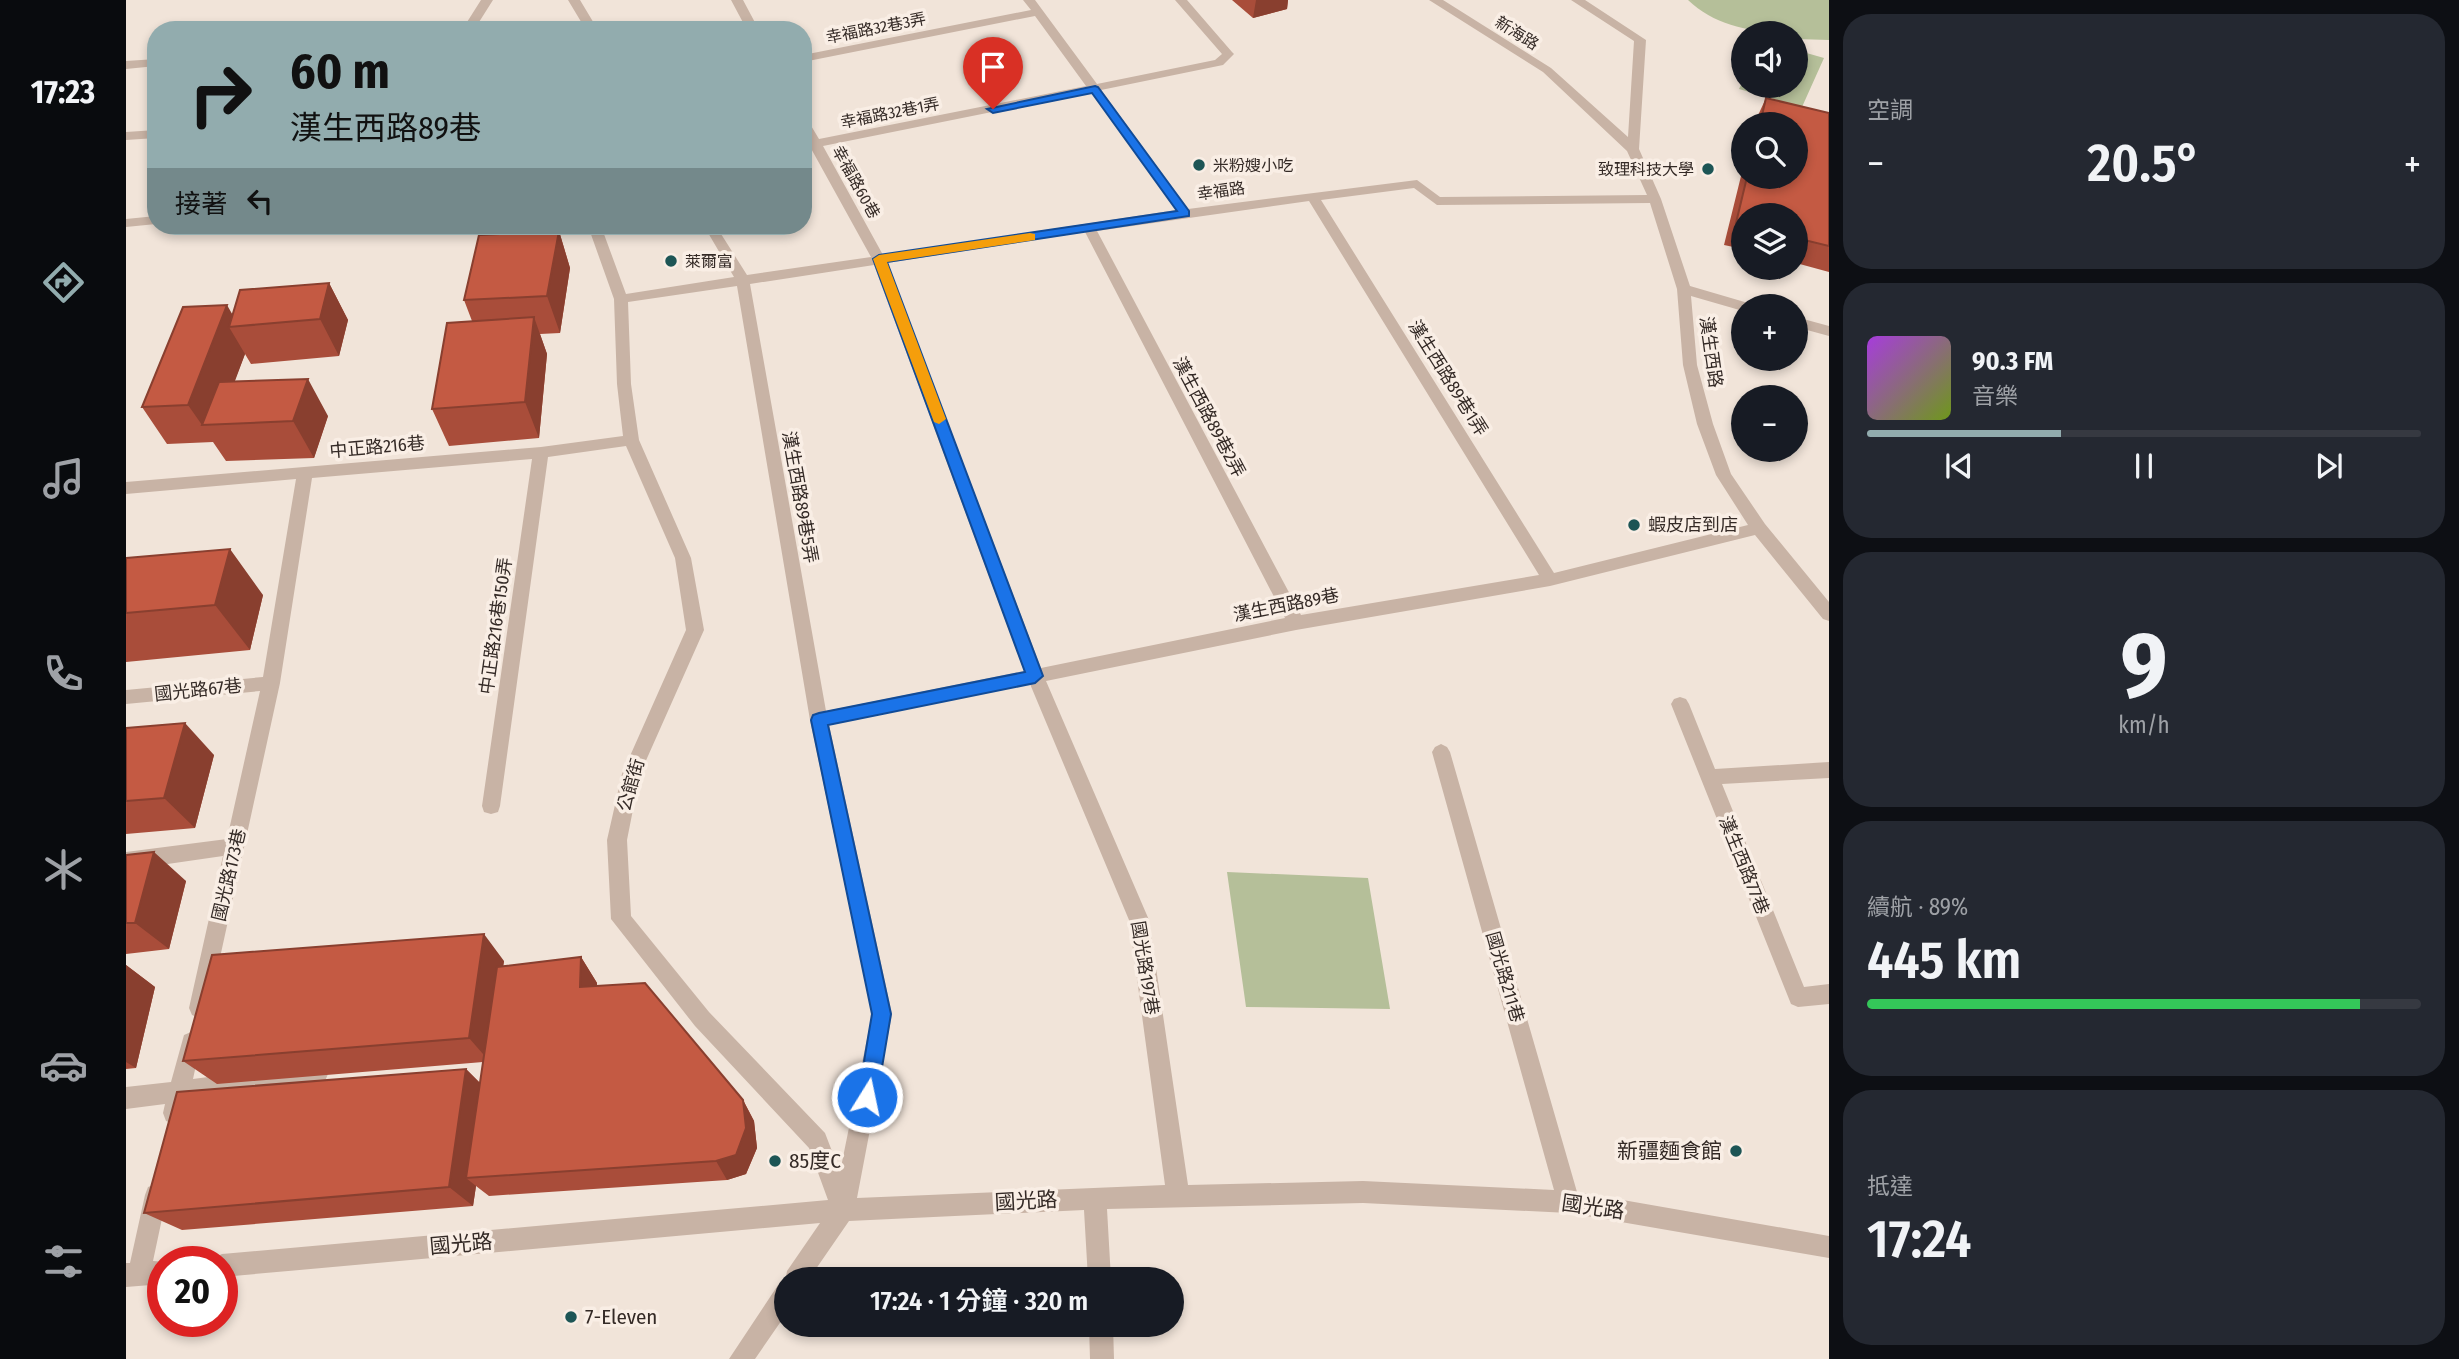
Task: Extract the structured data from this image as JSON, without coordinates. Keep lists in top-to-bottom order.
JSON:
{
  "streets": {
    "street": [
      "幸福路32巷3弄",
      "新海路",
      "幸福路32巷1弄",
      "幸福路60巷",
      "幸福路",
      "漢生西路",
      "漢生西路89巷1弄",
      "漢生西路89巷2弄",
      "中正路216巷",
      "漢生西路89巷5弄",
      "漢生西路89巷",
      "中正路216巷150弄",
      "國光路67巷",
      "公館街",
      "漢生西路77巷",
      "國光路173巷",
      "國光路197巷",
      "國光路211巷",
      "國光路"
    ]
  },
  "crossings": [
    ["新海路", "漢生西路"],
    ["幸福路32巷1弄", "幸福路60巷"],
    ["幸福路60巷", "幸福路"],
    ["幸福路60巷", "漢生西路89巷"],
    ["幸福路60巷", "國光路197巷"],
    ["幸福路", "漢生西路"],
    ["幸福路", "漢生西路89巷1弄"],
    ["幸福路", "漢生西路89巷2弄"],
    ["幸福路", "漢生西路89巷5弄"],
    ["幸福路", "公館街"],
    ["漢生西路", "漢生西路89巷"],
    ["漢生西路89巷1弄", "漢生西路89巷"],
    ["漢生西路89巷2弄", "漢生西路89巷"],
    ["中正路216巷", "中正路216巷150弄"],
    ["中正路216巷", "公館街"],
    ["中正路216巷", "國光路173巷"],
    ["漢生西路89巷5弄", "漢生西路89巷"],
    ["漢生西路89巷5弄", "公館街"],
    ["漢生西路89巷5弄", "國光路"],
    ["漢生西路89巷", "國光路197巷"],
    ["國光路67巷", "國光路173巷"],
    ["公館街", "國光路"],
    ["國光路197巷", "國光路"],
    ["國光路211巷", "國光路"]
  ],
  "places": [
    "米粉嫂小吃",
    "致理科技大學",
    "萊爾富",
    "蝦皮店到店",
    "新疆麵食館",
    "85度C",
    "7-Eleven"
  ],
  "page": {
    "tabs": "17:23",
    "tile": [
      "空調",
      ["9", "km/h"],
      ["續航 · 89%", "445 km"],
      ["抵達", "17:24"]
    ],
    "map_buttons": ["+", "−"],
    "turn": ["60 m", "漢生西路89巷"],
    "heat": ["−", "20.5°", "+"],
    "then": "接著",
    "song": ["90.3 FM", "音樂"],
    "limit": "20",
    "trip": "17:24 · 1 分鐘 · 320 m"
  }
}
